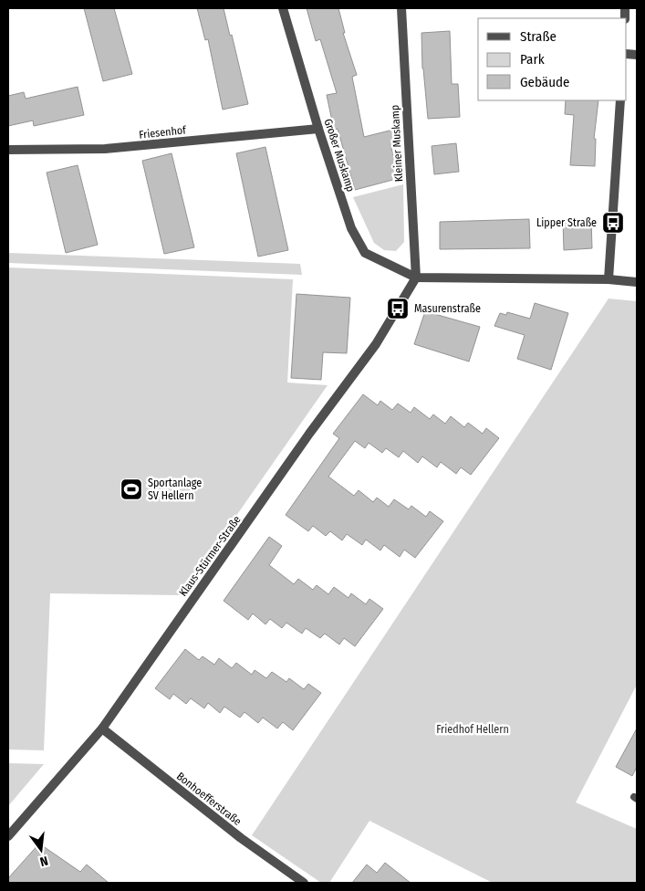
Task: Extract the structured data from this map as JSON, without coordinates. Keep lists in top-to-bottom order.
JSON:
{
  "streets": {
    "street": [
      "Friesenhof",
      "Kleiner Muskamp",
      "Großer Muskamp",
      "Klaus-Stürmer-Straße",
      "Bonhoefferstraße"
    ]
  },
  "crossings": [
    ["Friesenhof", "Großer Muskamp"],
    ["Kleiner Muskamp", "Großer Muskamp"],
    ["Kleiner Muskamp", "Klaus-Stürmer-Straße"],
    ["Großer Muskamp", "Klaus-Stürmer-Straße"],
    ["Klaus-Stürmer-Straße", "Bonhoefferstraße"]
  ],
  "parks": ["Friedhof Hellern"],
  "places": {
    "bus stop": ["Lipper Straße", "Masurenstraße"],
    "sports": ["Sportanlage SV Hellern"]
  },
  "legend": ["Straße", "Park", "Gebäude"],
  "north": "bottom"
}
